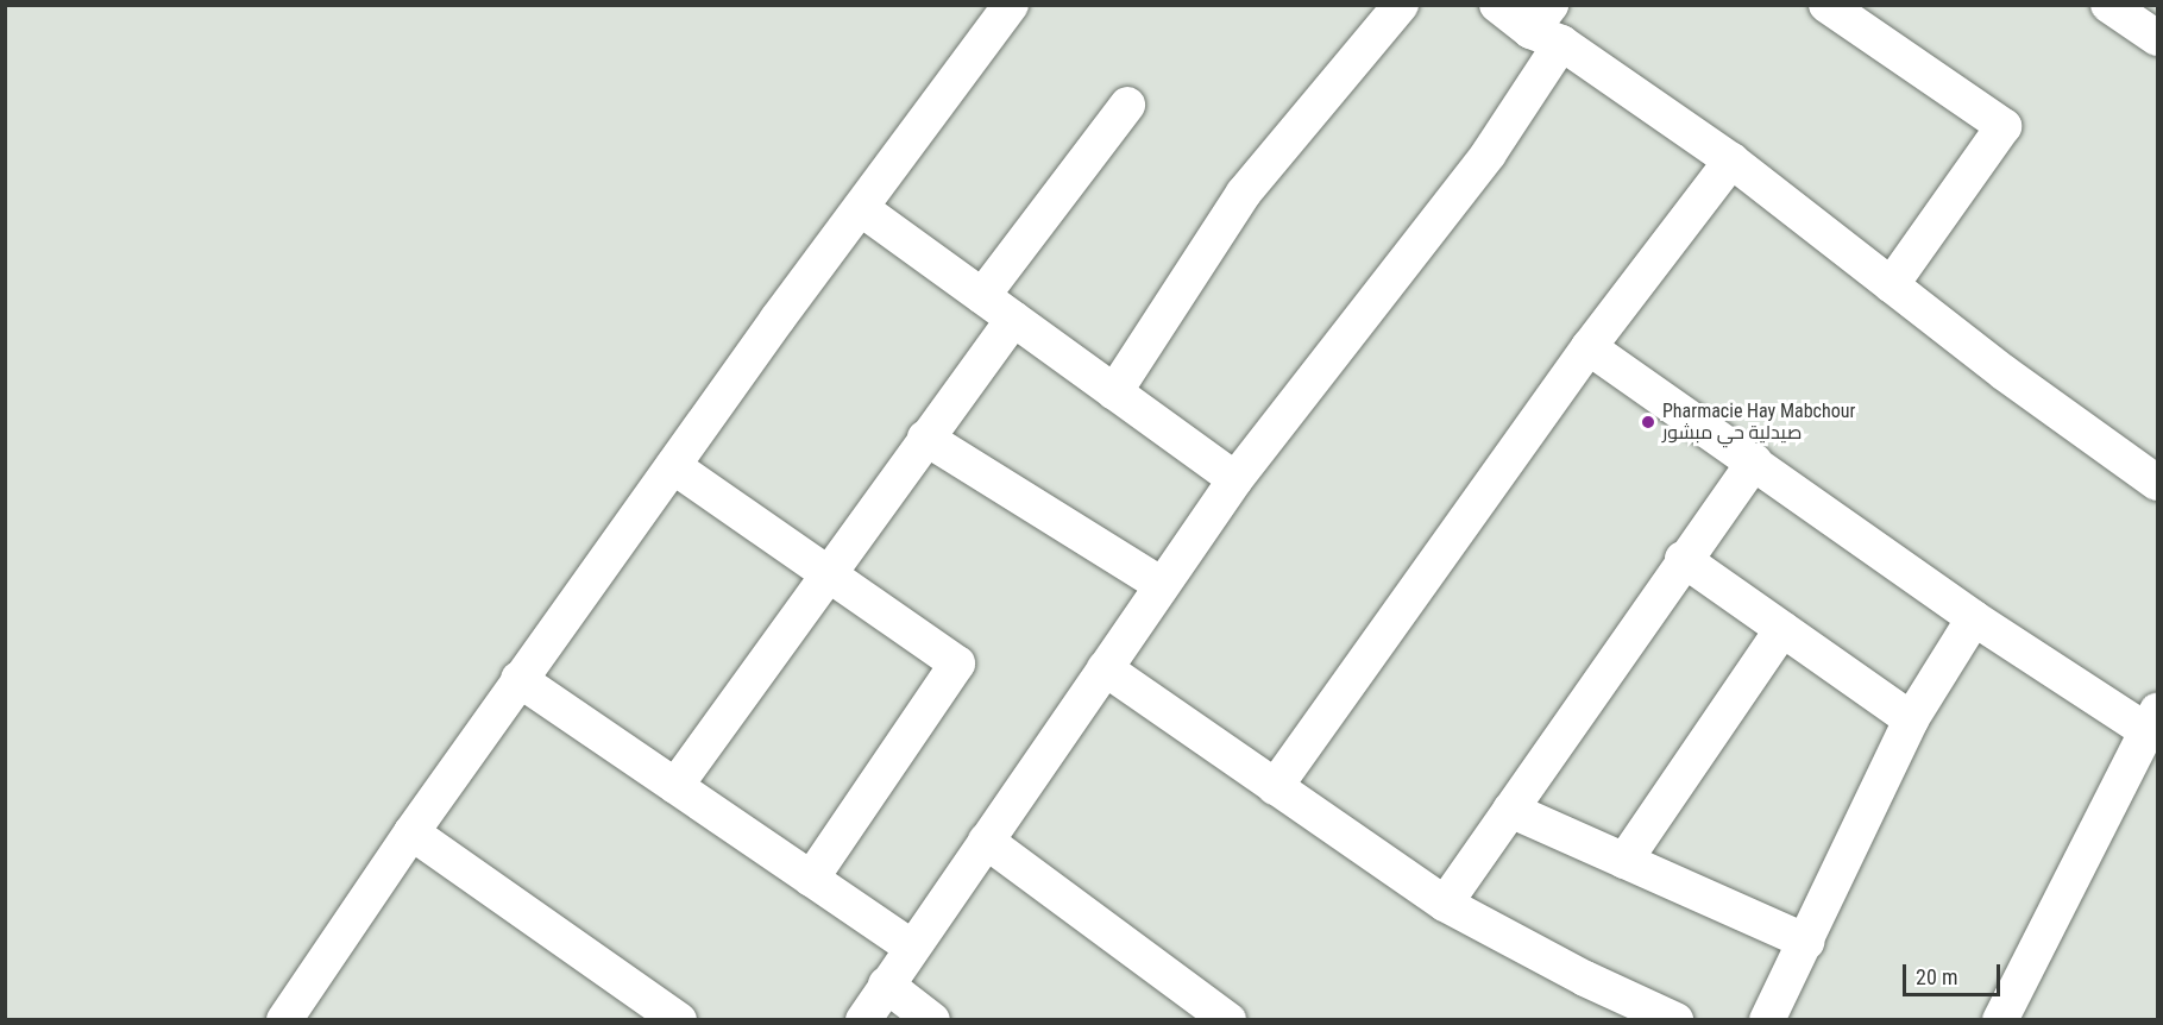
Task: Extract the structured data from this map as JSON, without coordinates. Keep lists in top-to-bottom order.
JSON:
{
  "places": ["Pharmacie Hay Mabchour صيدلية حي مبشور"],
  "scale_bar": "20 m"
}
